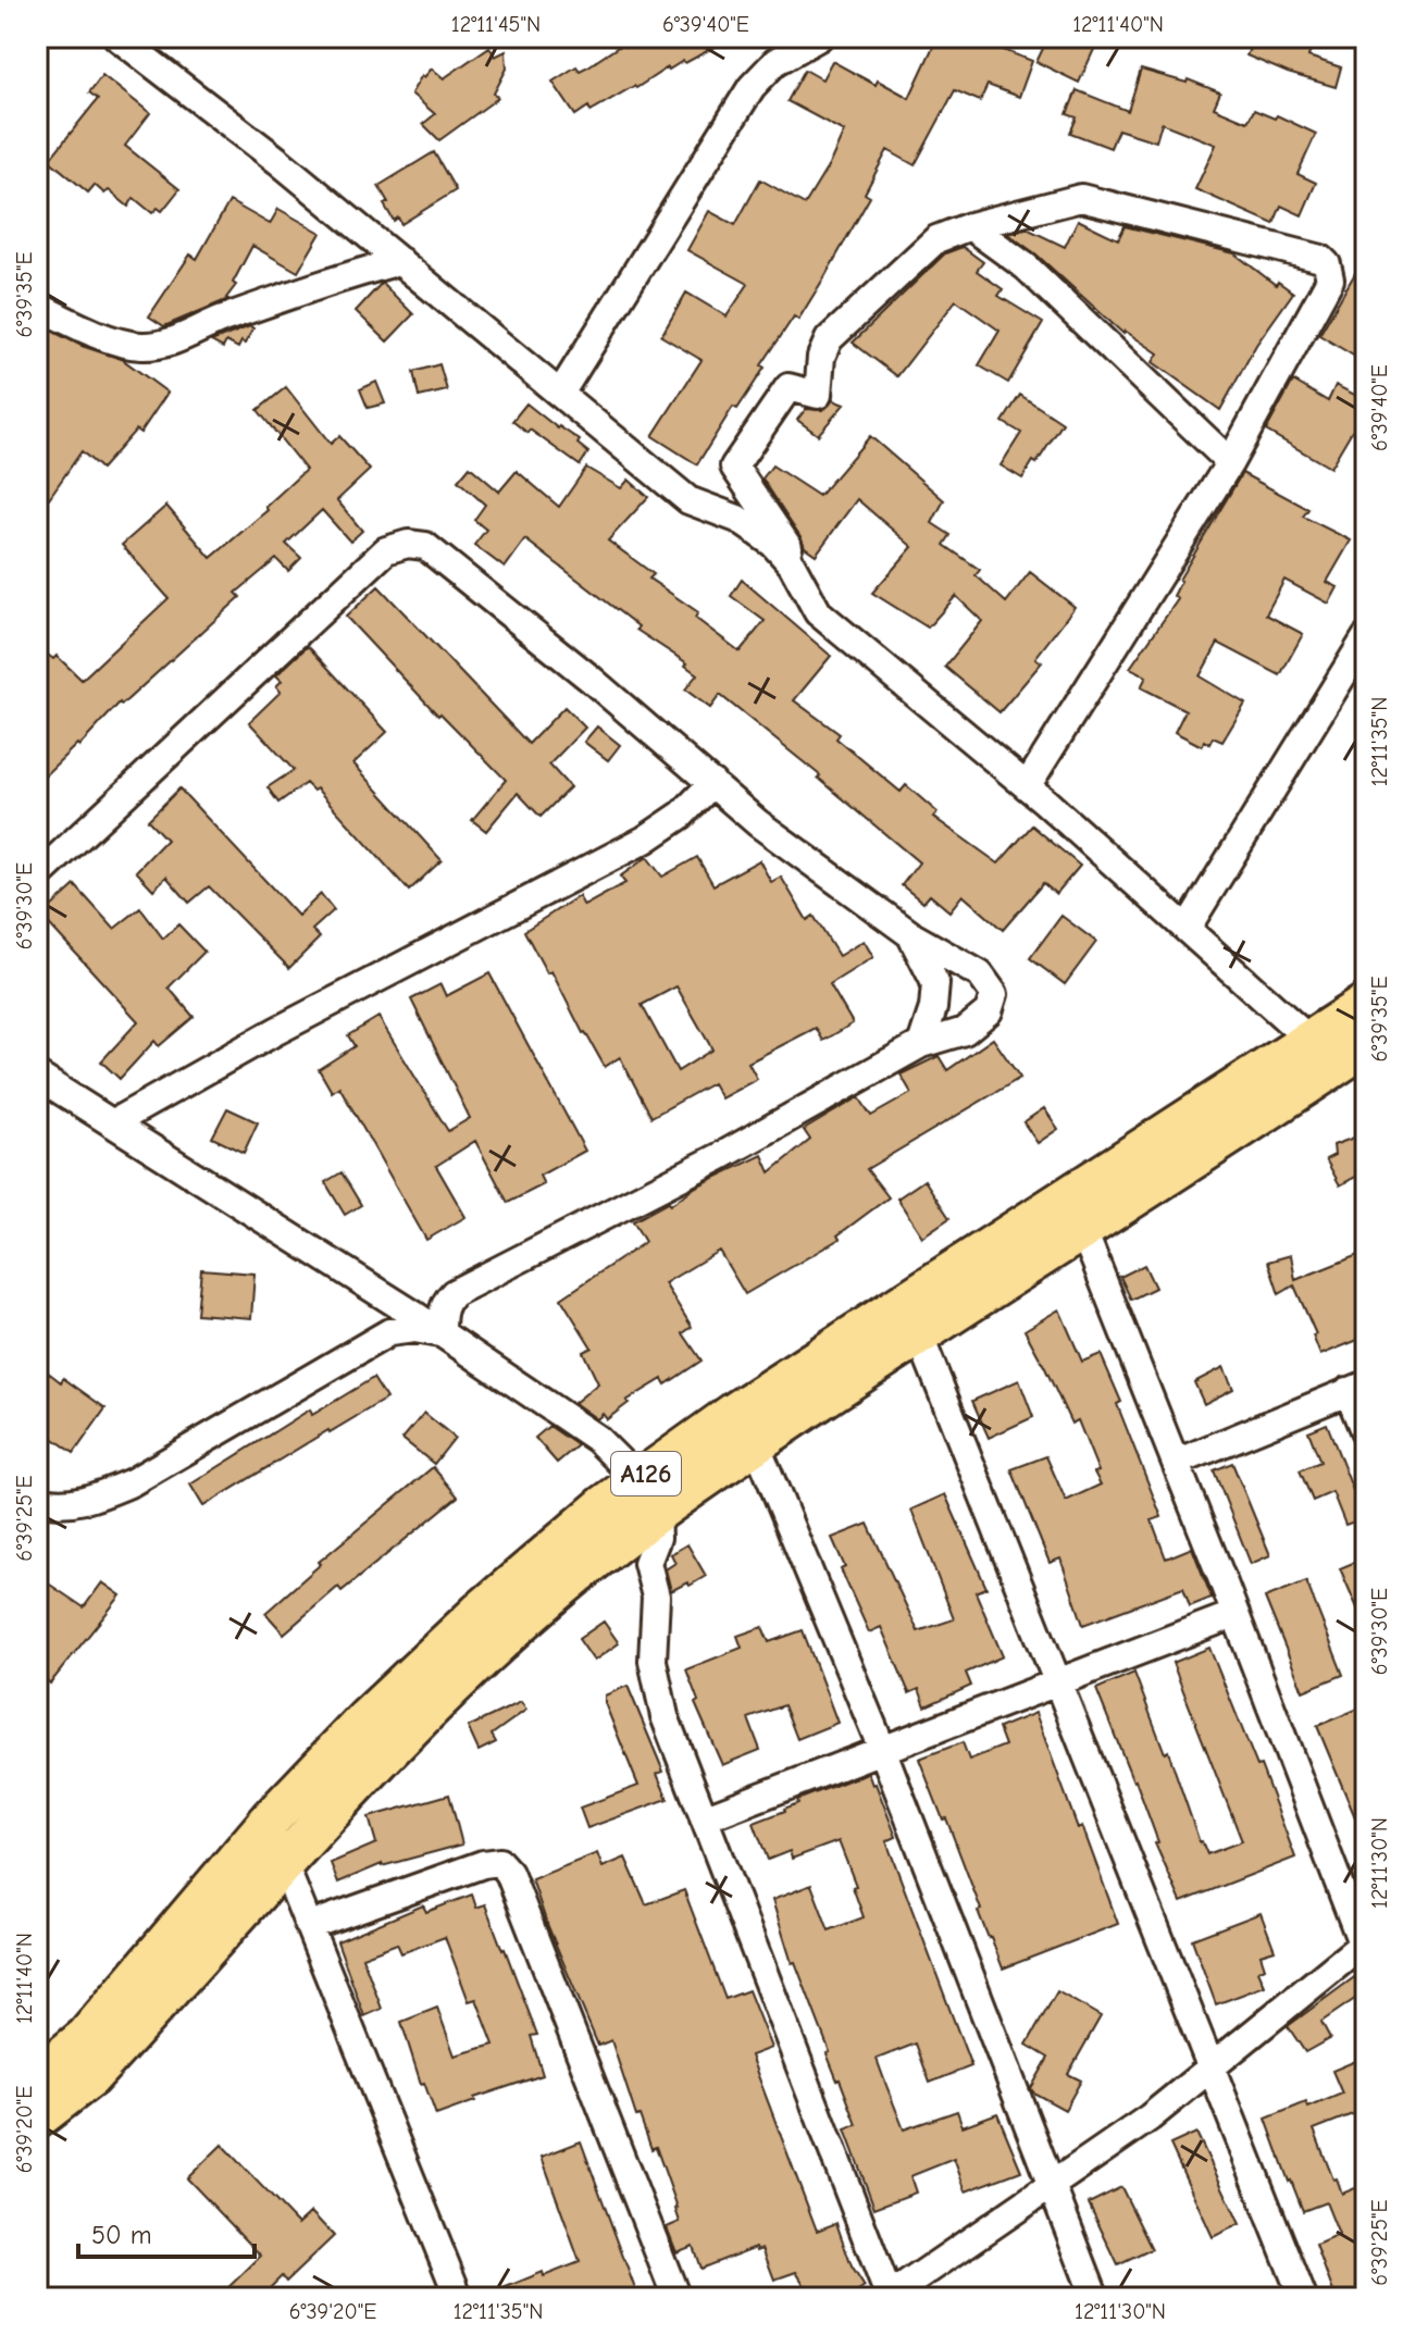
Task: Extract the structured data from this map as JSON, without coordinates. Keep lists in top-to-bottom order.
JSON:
{
  "streets": {
    "highway": ["A126"]
  },
  "scale_bar": "50 m",
  "coordinates": [
    "12°11'45\"N",
    "6°39'40\"E",
    "12°11'40\"N",
    "6°39'35\"E",
    "12°11'35\"N",
    "6°39'30\"E",
    "6°39'25\"E",
    "12°11'30\"N",
    "6°39'20\"E"
  ]
}
